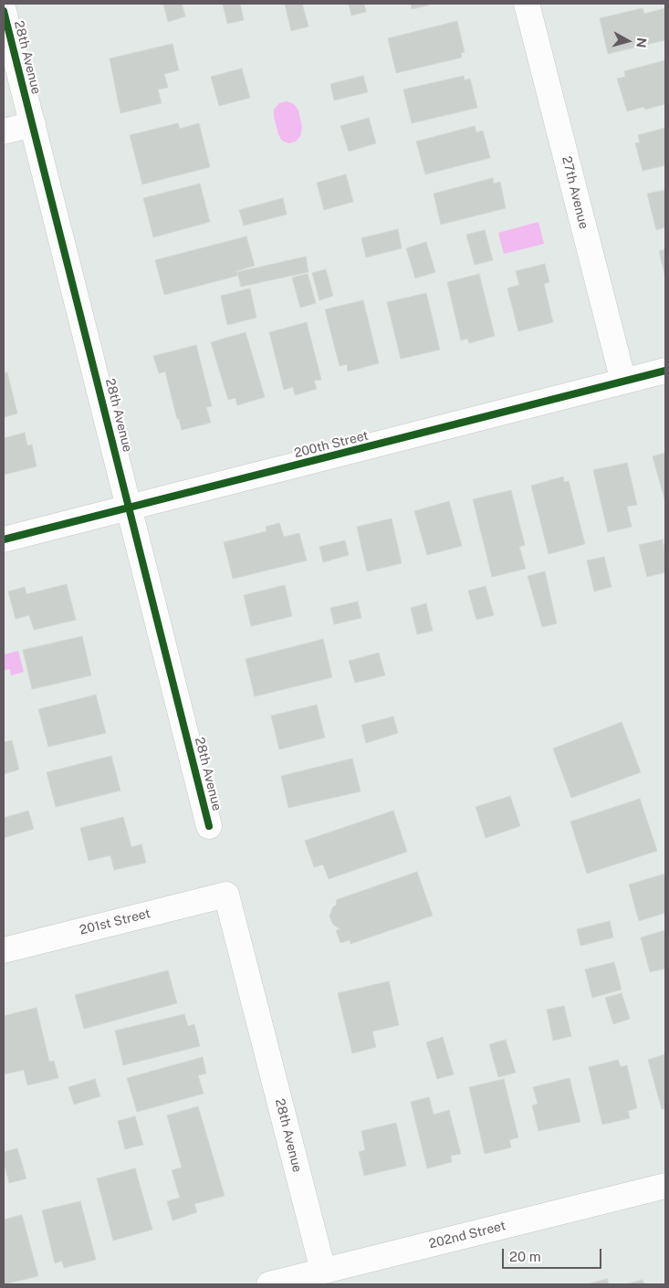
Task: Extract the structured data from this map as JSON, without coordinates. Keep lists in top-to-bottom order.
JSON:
{
  "streets": {
    "street": [
      "28th Avenue",
      "27th Avenue",
      "200th Street",
      "201st Street",
      "202nd Street"
    ]
  },
  "crossings": [
    ["28th Avenue", "200th Street"],
    ["28th Avenue", "201st Street"],
    ["28th Avenue", "202nd Street"],
    ["27th Avenue", "200th Street"]
  ],
  "scale_bar": "20 m",
  "north": "right"
}
